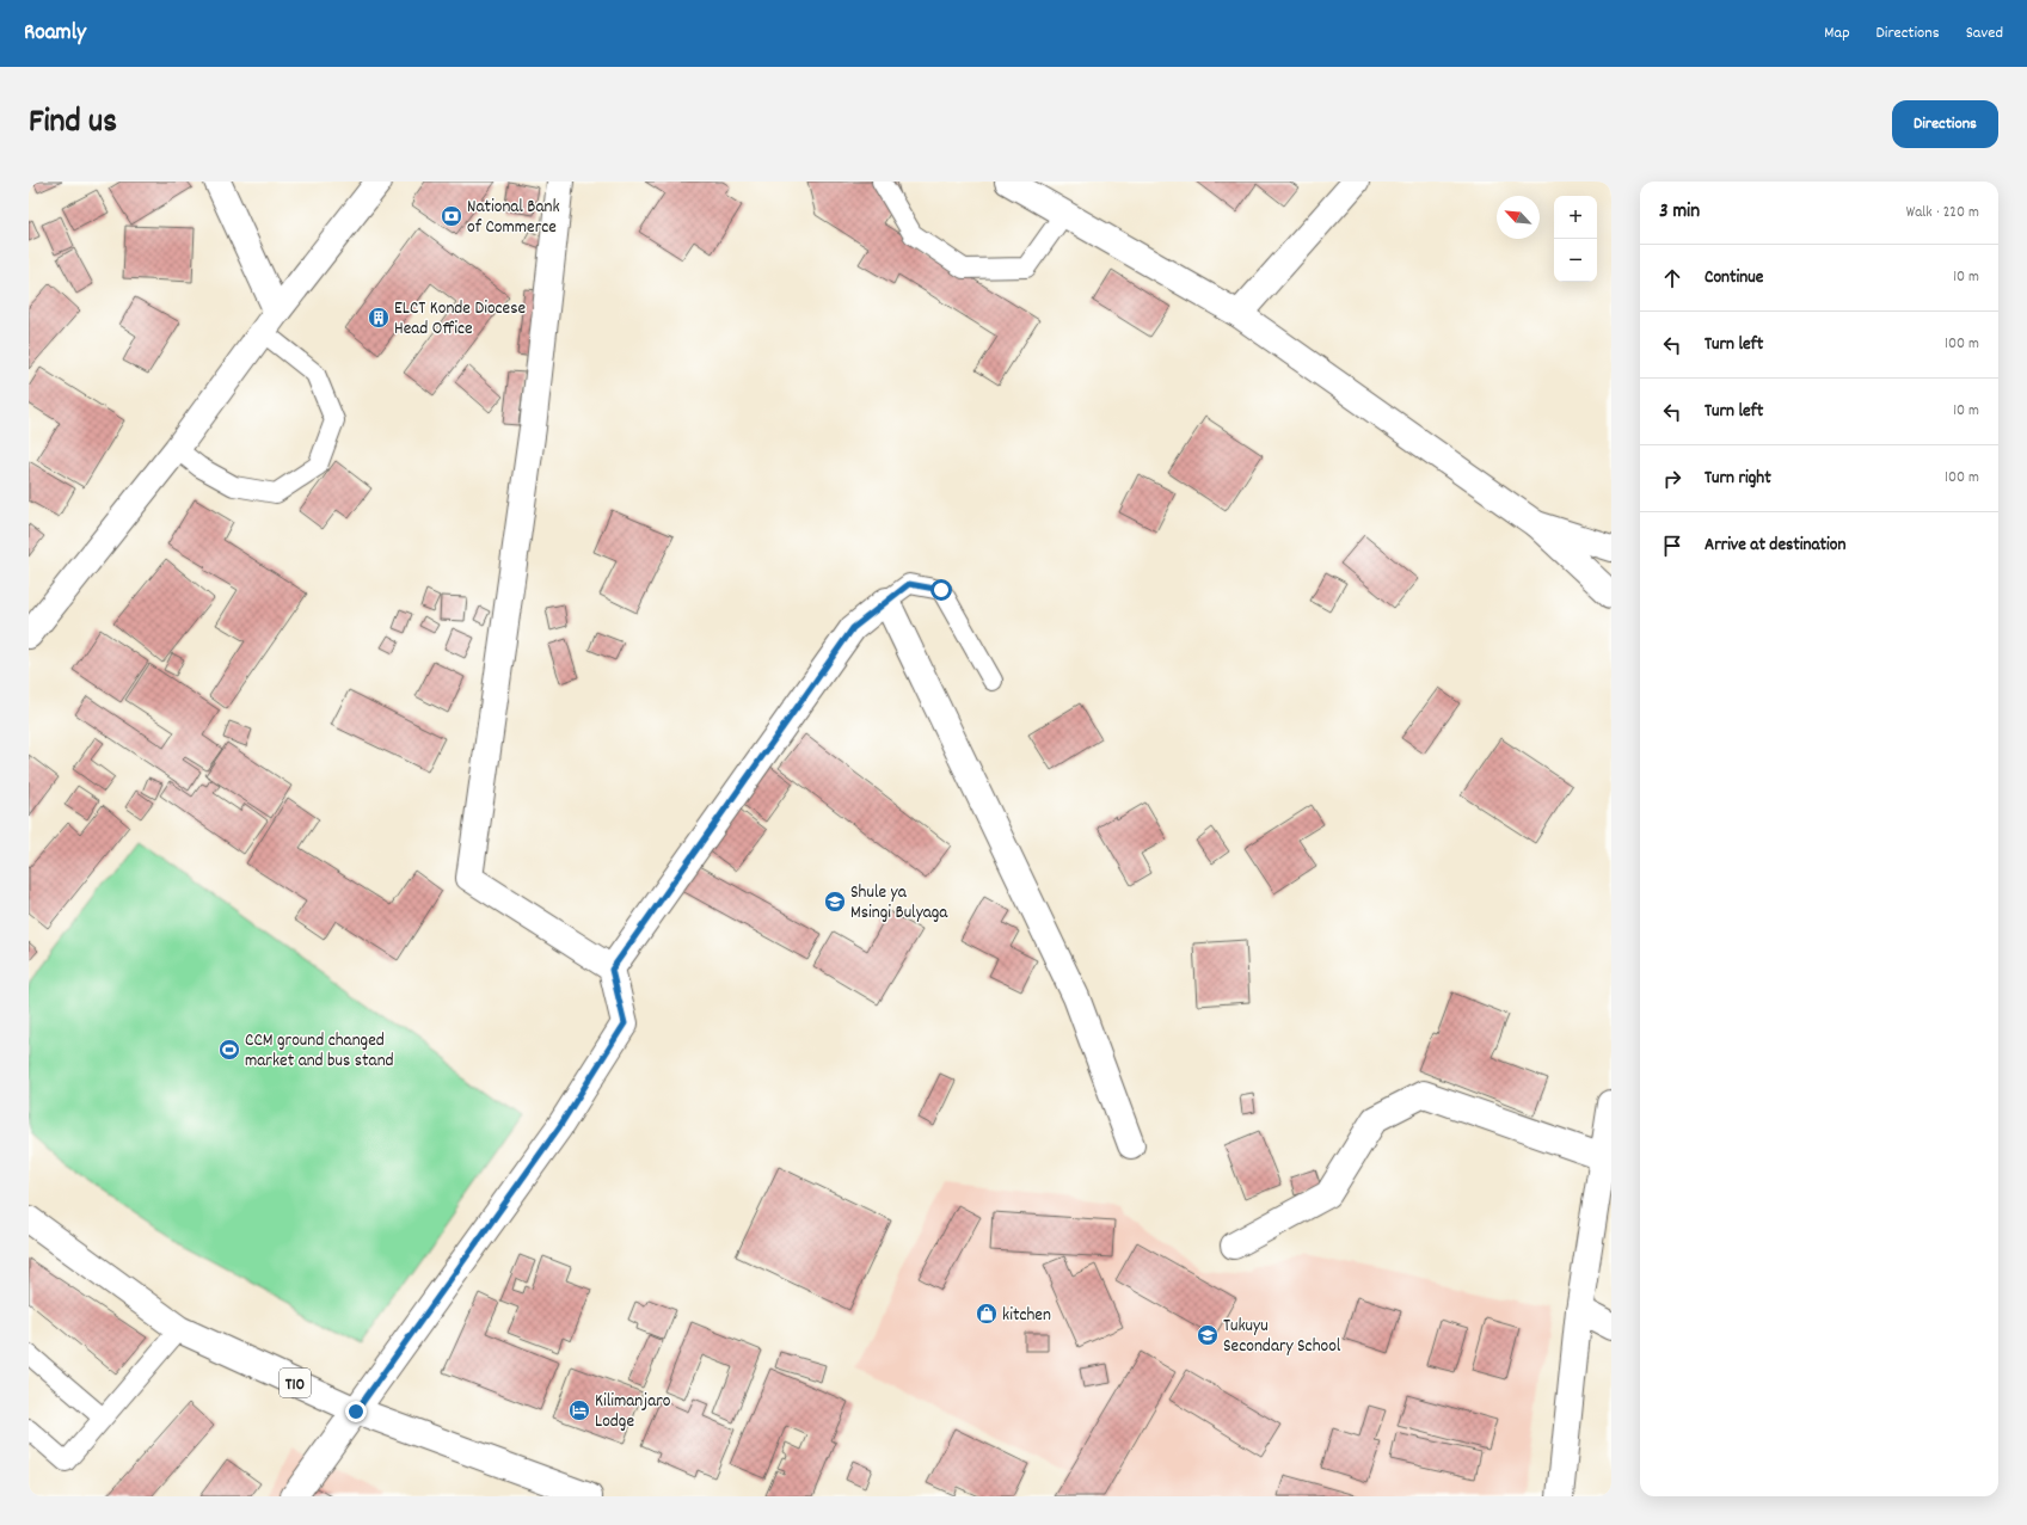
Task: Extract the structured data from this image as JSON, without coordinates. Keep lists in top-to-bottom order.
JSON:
{
  "streets": {
    "main road": ["T10"]
  },
  "places": {
    "bank": ["National Bank of Commerce"],
    "building": ["ELCT Konde Diocese Head Office"],
    "school or university": ["Shule ya Msingi Bulyaga", "Tukuyu Secondary School"],
    "sports": ["CCM ground changed market and bus stand"],
    "shop": ["kitchen"],
    "hotel": ["Kilimanjaro Lodge"]
  },
  "north": "top left",
  "page": {
    "header": "Roamly",
    "nav": ["Map", "Directions", "Saved"],
    "title": "Find us",
    "buttons": "Directions",
    "heading": ["3 min", "Walk · 220 m"],
    "map_buttons": ["+", "−"],
    "list": [
      ["Continue", "10 m"],
      ["Turn left", "100 m"],
      ["Turn left", "10 m"],
      ["Turn right", "100 m"],
      "Arrive at destination"
    ]
  }
}
